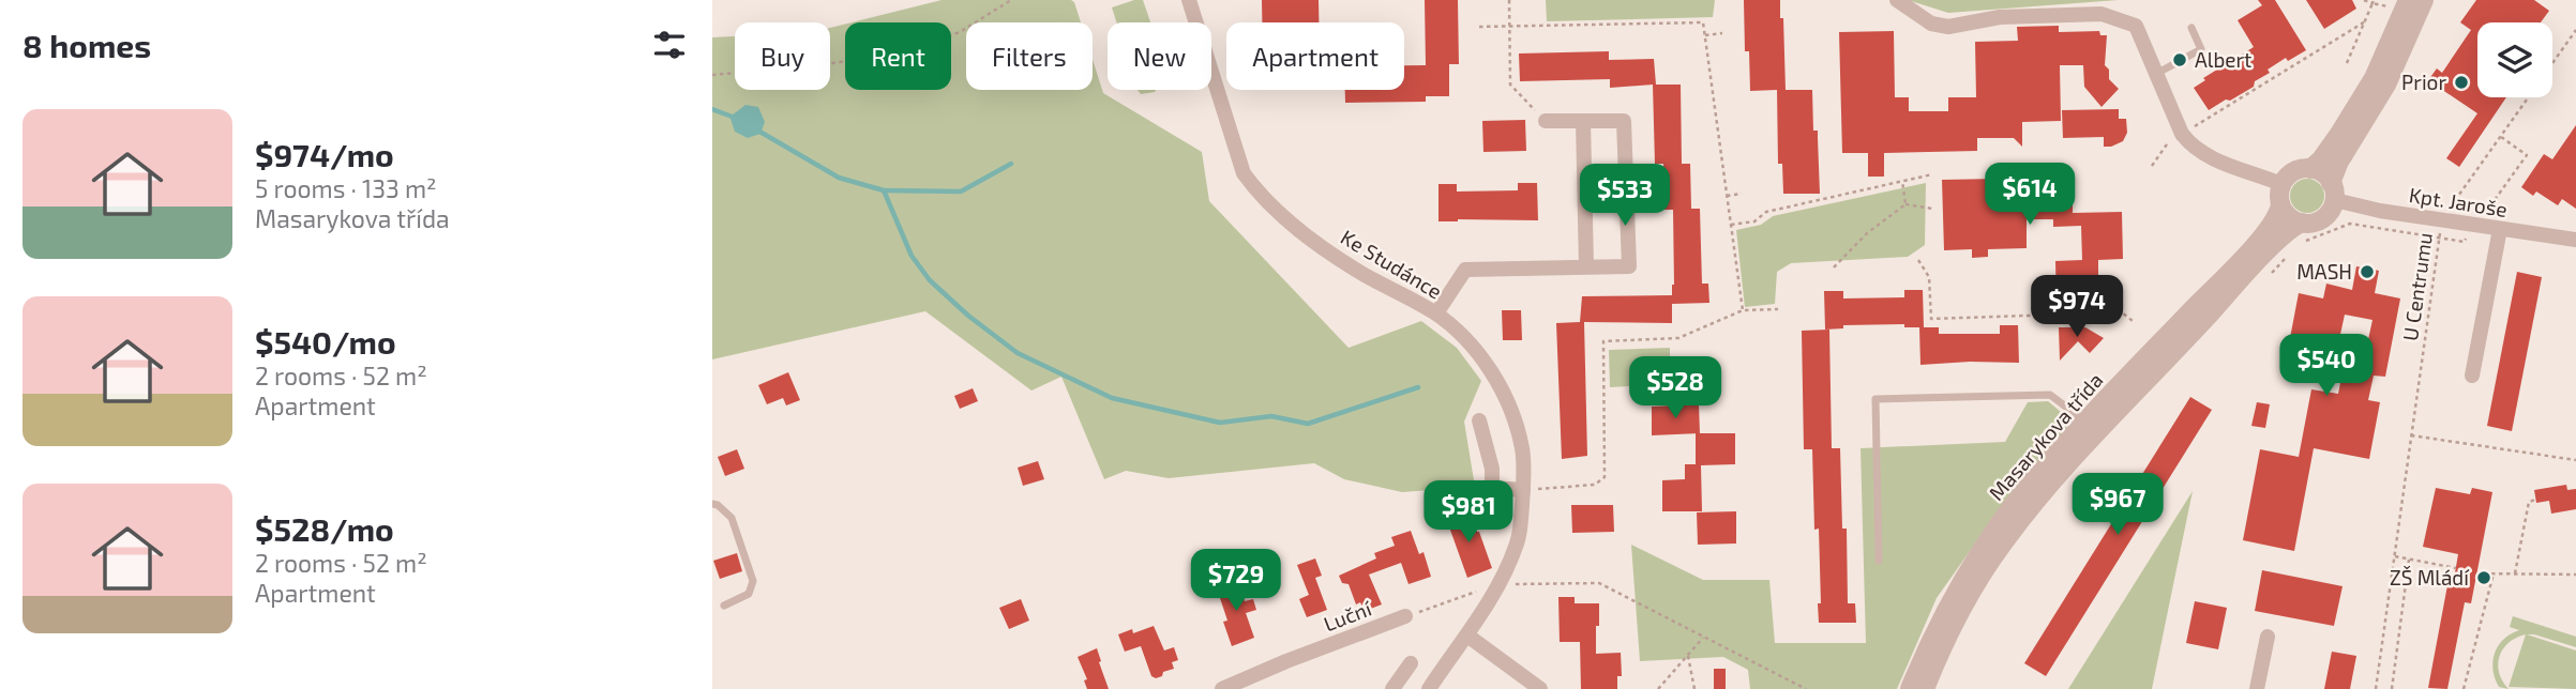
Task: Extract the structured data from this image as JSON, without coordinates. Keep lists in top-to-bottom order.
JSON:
{
  "streets": {
    "street": [
      "Kpt. Jaroše",
      "Ke Studánce",
      "Masarykova třída",
      "Luční"
    ],
    "path": ["U Centrumu"]
  },
  "crossings": [
    ["Kpt. Jaroše", "U Centrumu"],
    ["Kpt. Jaroše", "Masarykova třída"]
  ],
  "places": [
    "Albert",
    "Prior",
    "MASH",
    "ZŠ Mládí"
  ],
  "page": {
    "heading": "8 homes",
    "chip": [
      "Buy",
      "Rent",
      "Filters",
      "New",
      "Apartment"
    ],
    "list": [
      {
        "name": "$974/mo",
        "note": "5 rooms · 133 m² · Masarykova třída"
      },
      {
        "name": "$540/mo",
        "note": "2 rooms · 52 m² · Apartment"
      },
      {
        "name": "$528/mo",
        "note": "2 rooms · 52 m² · Apartment"
      }
    ],
    "price": [
      "$614",
      "$533",
      "$974",
      "$540",
      "$528",
      "$967",
      "$981",
      "$729"
    ]
  }
}
